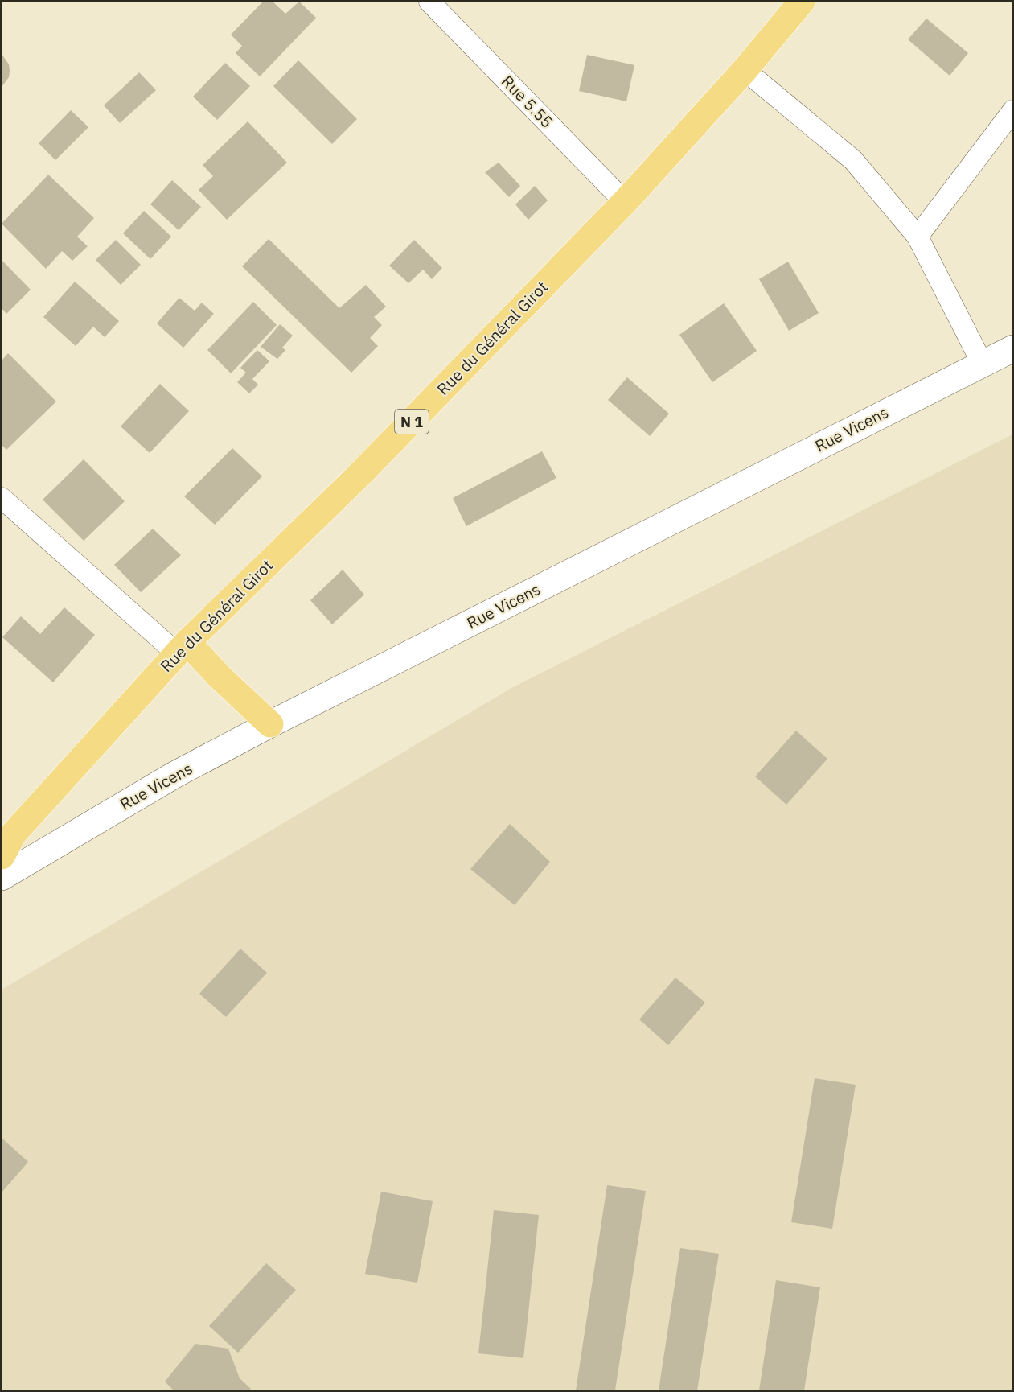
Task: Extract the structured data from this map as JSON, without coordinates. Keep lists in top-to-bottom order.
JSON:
{
  "streets": {
    "highway": ["Rue du Général Girot", "N 1"],
    "street": ["Rue 5.55", "Rue Vicens"]
  },
  "crossings": [
    ["Rue 5.55", "Rue du Général Girot"]
  ]
}
